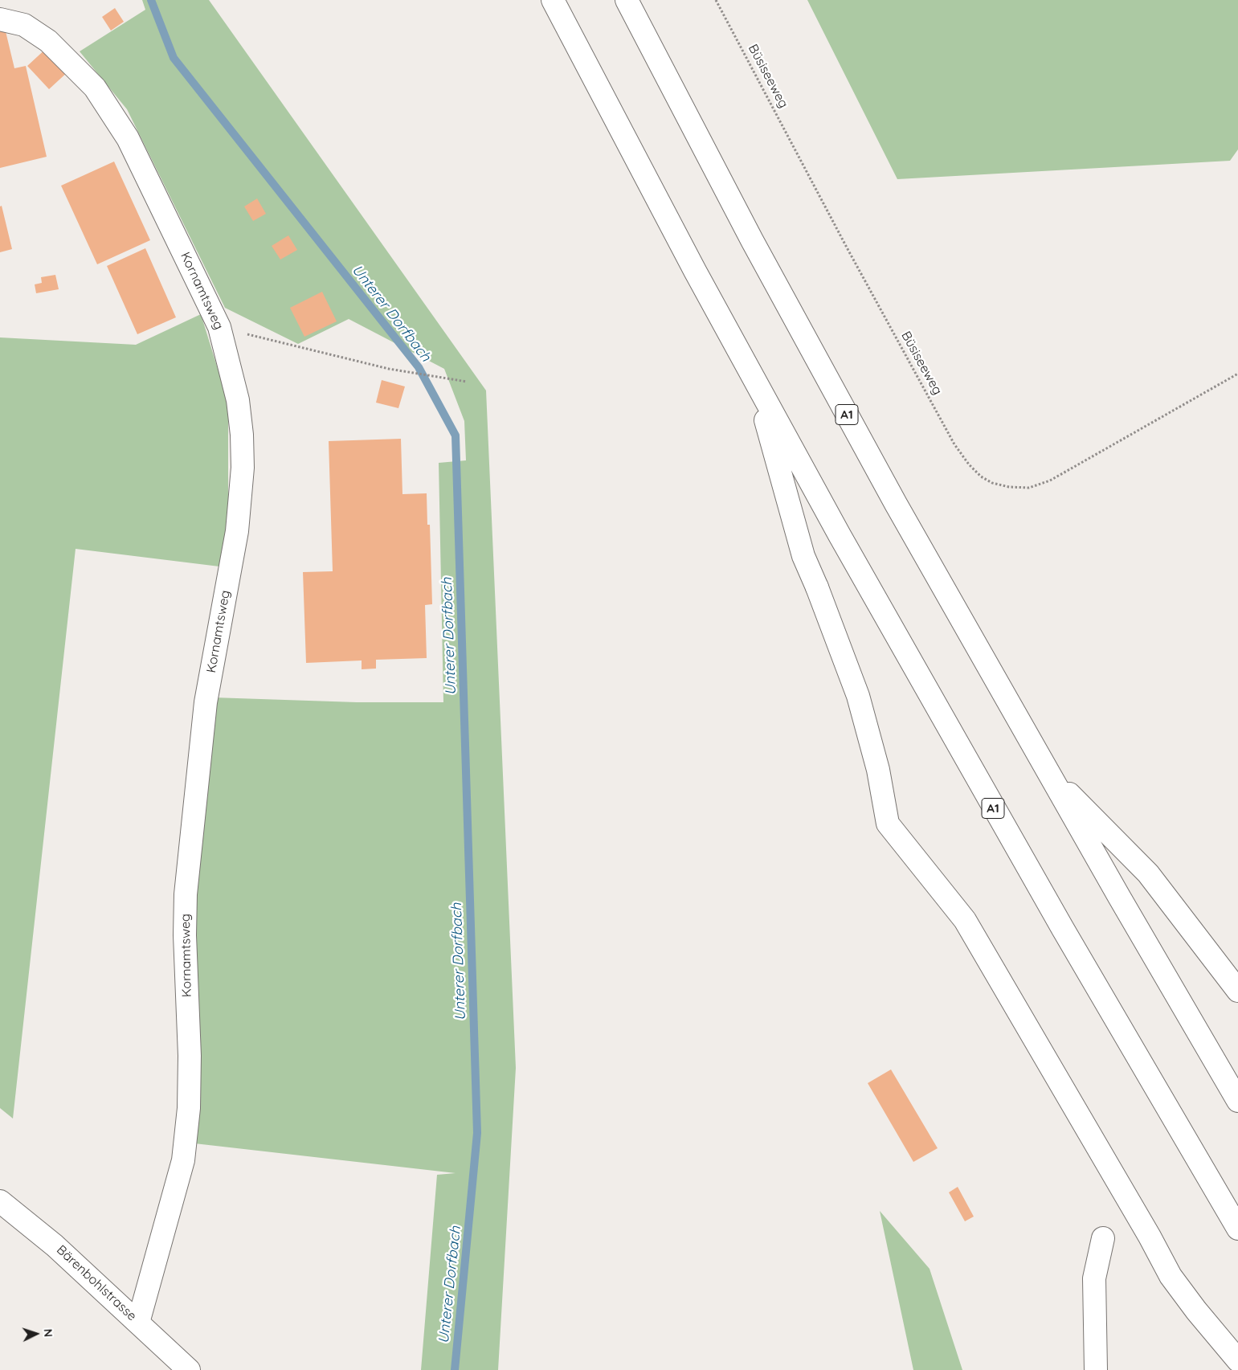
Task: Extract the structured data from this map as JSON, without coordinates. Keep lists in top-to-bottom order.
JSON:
{
  "streets": {
    "main road": ["Kornamtsweg", "A1", "Bärenbohlstrasse"],
    "path": ["Büsiseeweg"]
  },
  "crossings": [
    ["Kornamtsweg", "Bärenbohlstrasse"]
  ],
  "water": ["Unterer Dorfbach"],
  "north": "right"
}
